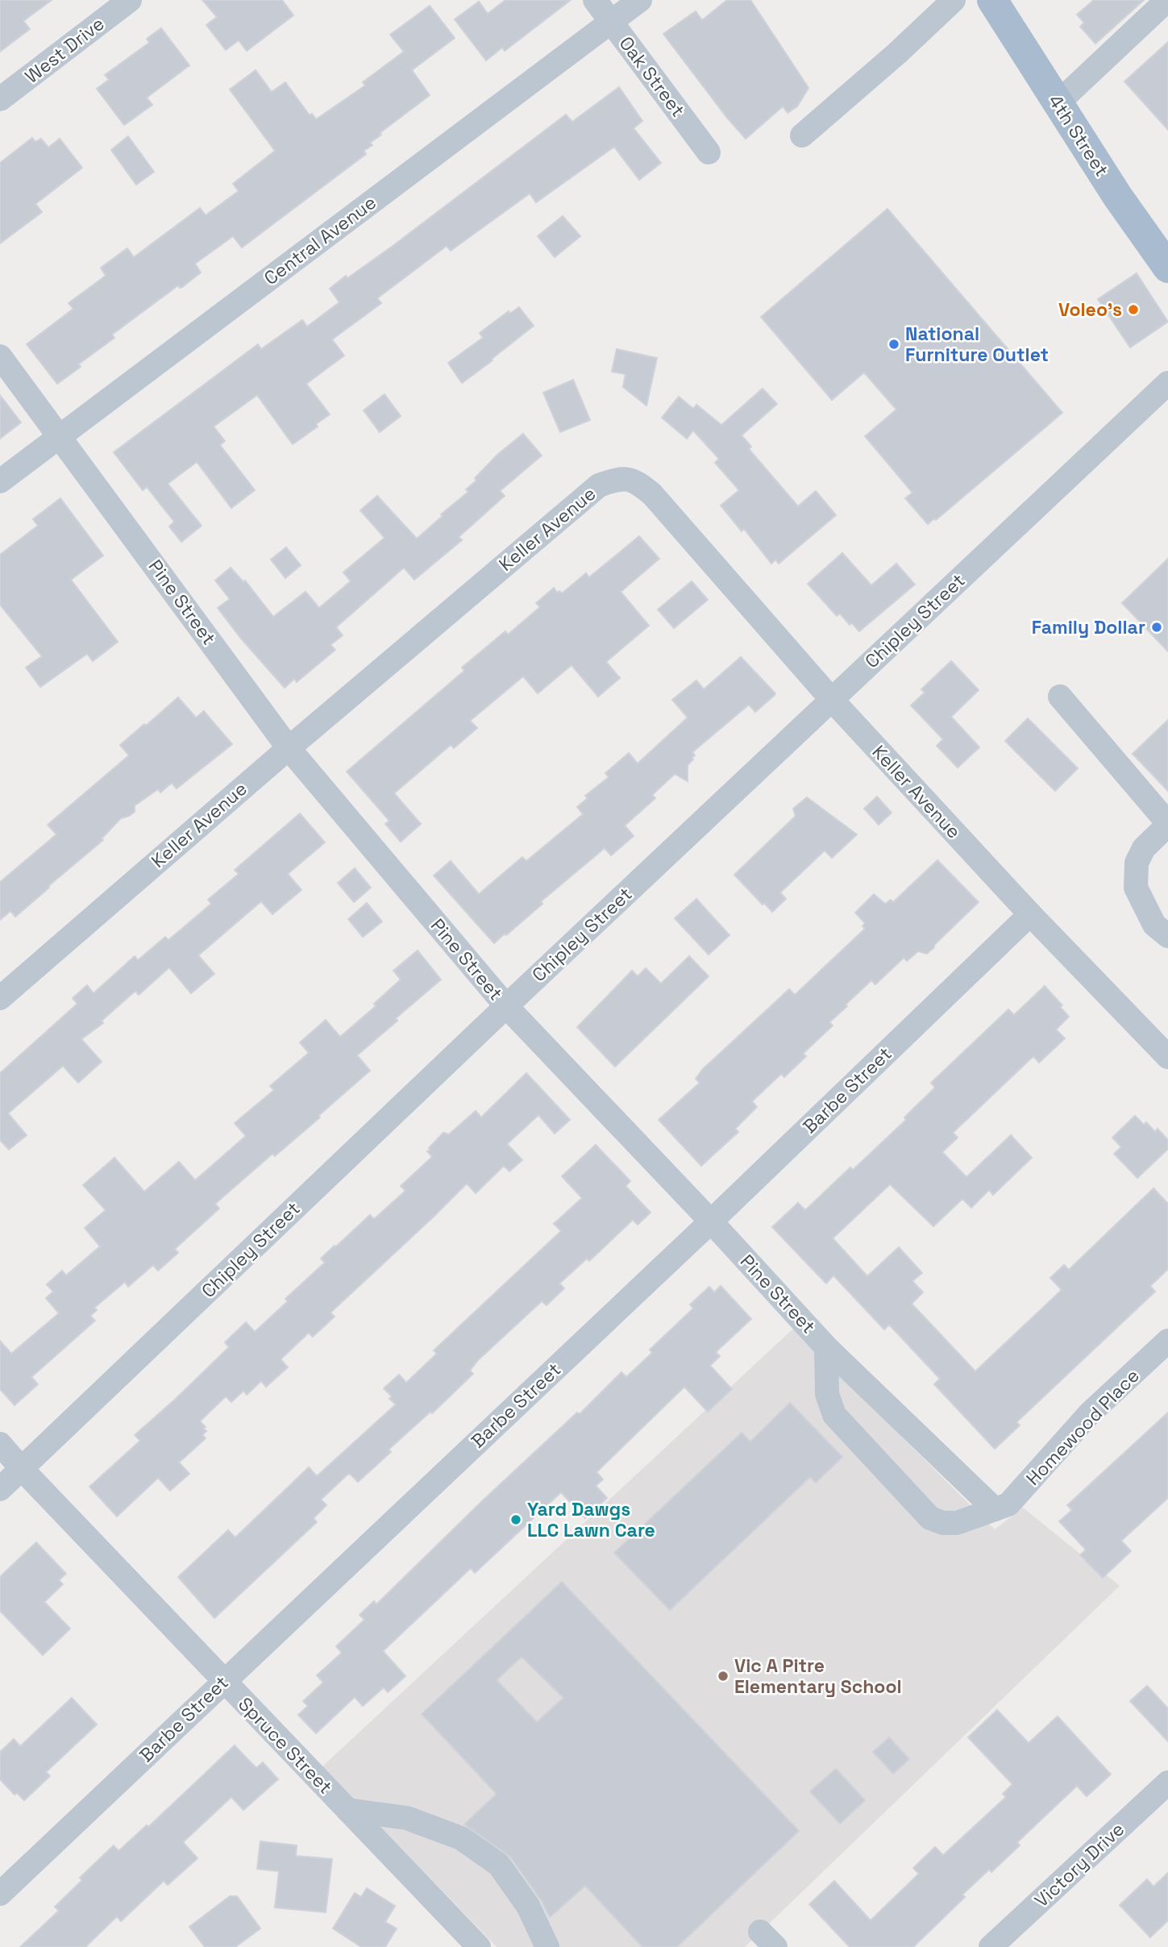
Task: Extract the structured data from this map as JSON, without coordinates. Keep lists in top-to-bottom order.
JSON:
{
  "streets": {
    "main road": ["4th Street"],
    "street": [
      "West Drive",
      "Oak Street",
      "Central Avenue",
      "Keller Avenue",
      "Pine Street",
      "Chipley Street",
      "Barbe Street",
      "Homewood Place",
      "Spruce Street",
      "Victory Drive"
    ]
  },
  "crossings": [
    ["Oak Street", "Central Avenue"],
    ["Central Avenue", "Pine Street"],
    ["Keller Avenue", "Pine Street"],
    ["Keller Avenue", "Chipley Street"],
    ["Keller Avenue", "Barbe Street"],
    ["Pine Street", "Chipley Street"],
    ["Pine Street", "Barbe Street"],
    ["Pine Street", "Homewood Place"],
    ["Chipley Street", "Spruce Street"],
    ["Barbe Street", "Spruce Street"]
  ],
  "places": [
    "Voleo's",
    "National Furniture Outlet",
    "Family Dollar",
    "Yard Dawgs LLC Lawn Care",
    "Vic A Pitre Elementary School"
  ]
}
